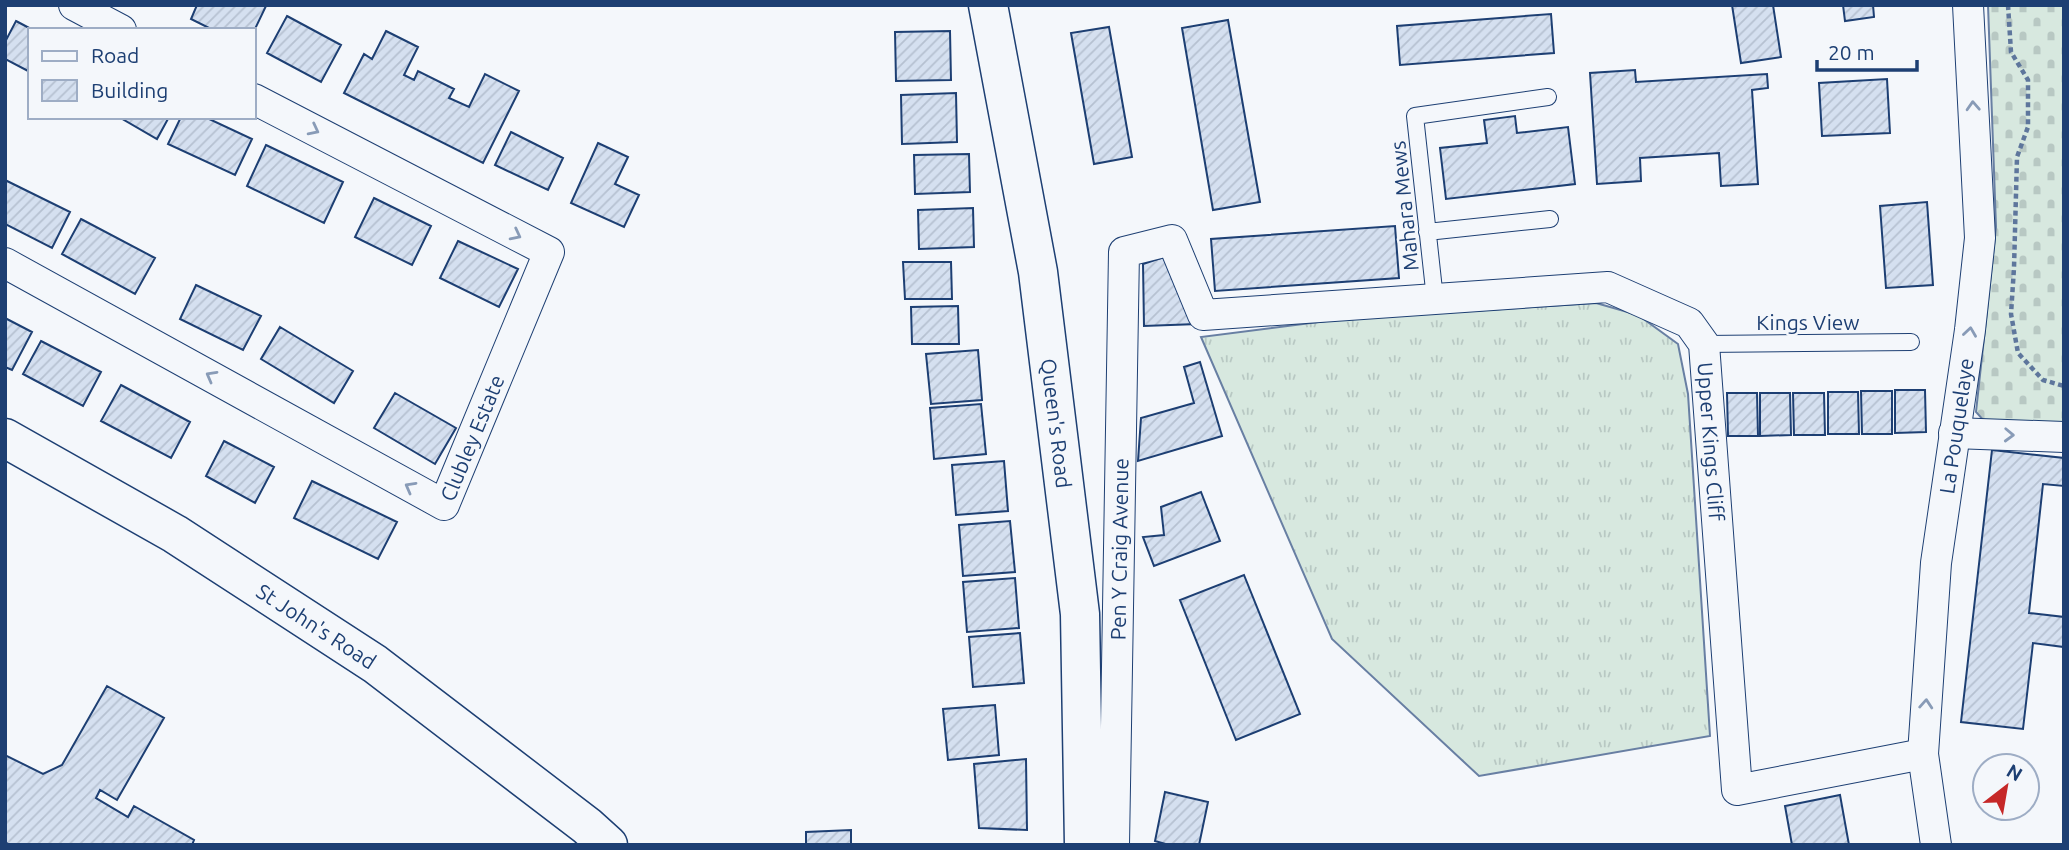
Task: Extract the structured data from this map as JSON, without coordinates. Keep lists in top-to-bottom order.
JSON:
{
  "streets": {
    "main road": ["Queen's Road", "St John's Road"],
    "street": [
      "La Pouquelaye",
      "Clubley Estate",
      "Upper Kings Cliff",
      "Pen Y Craig Avenue"
    ],
    "lane": ["Mahara Mews", "Kings View"]
  },
  "crossings": [
    ["Mahara Mews", "Upper Kings Cliff"],
    ["Kings View", "Upper Kings Cliff"],
    ["La Pouquelaye", "Upper Kings Cliff"],
    ["Upper Kings Cliff", "Pen Y Craig Avenue"]
  ],
  "one_way": ["La Pouquelaye"],
  "legend": ["Road", "Building"],
  "scale_bar": "20 m",
  "north": "top right"
}
